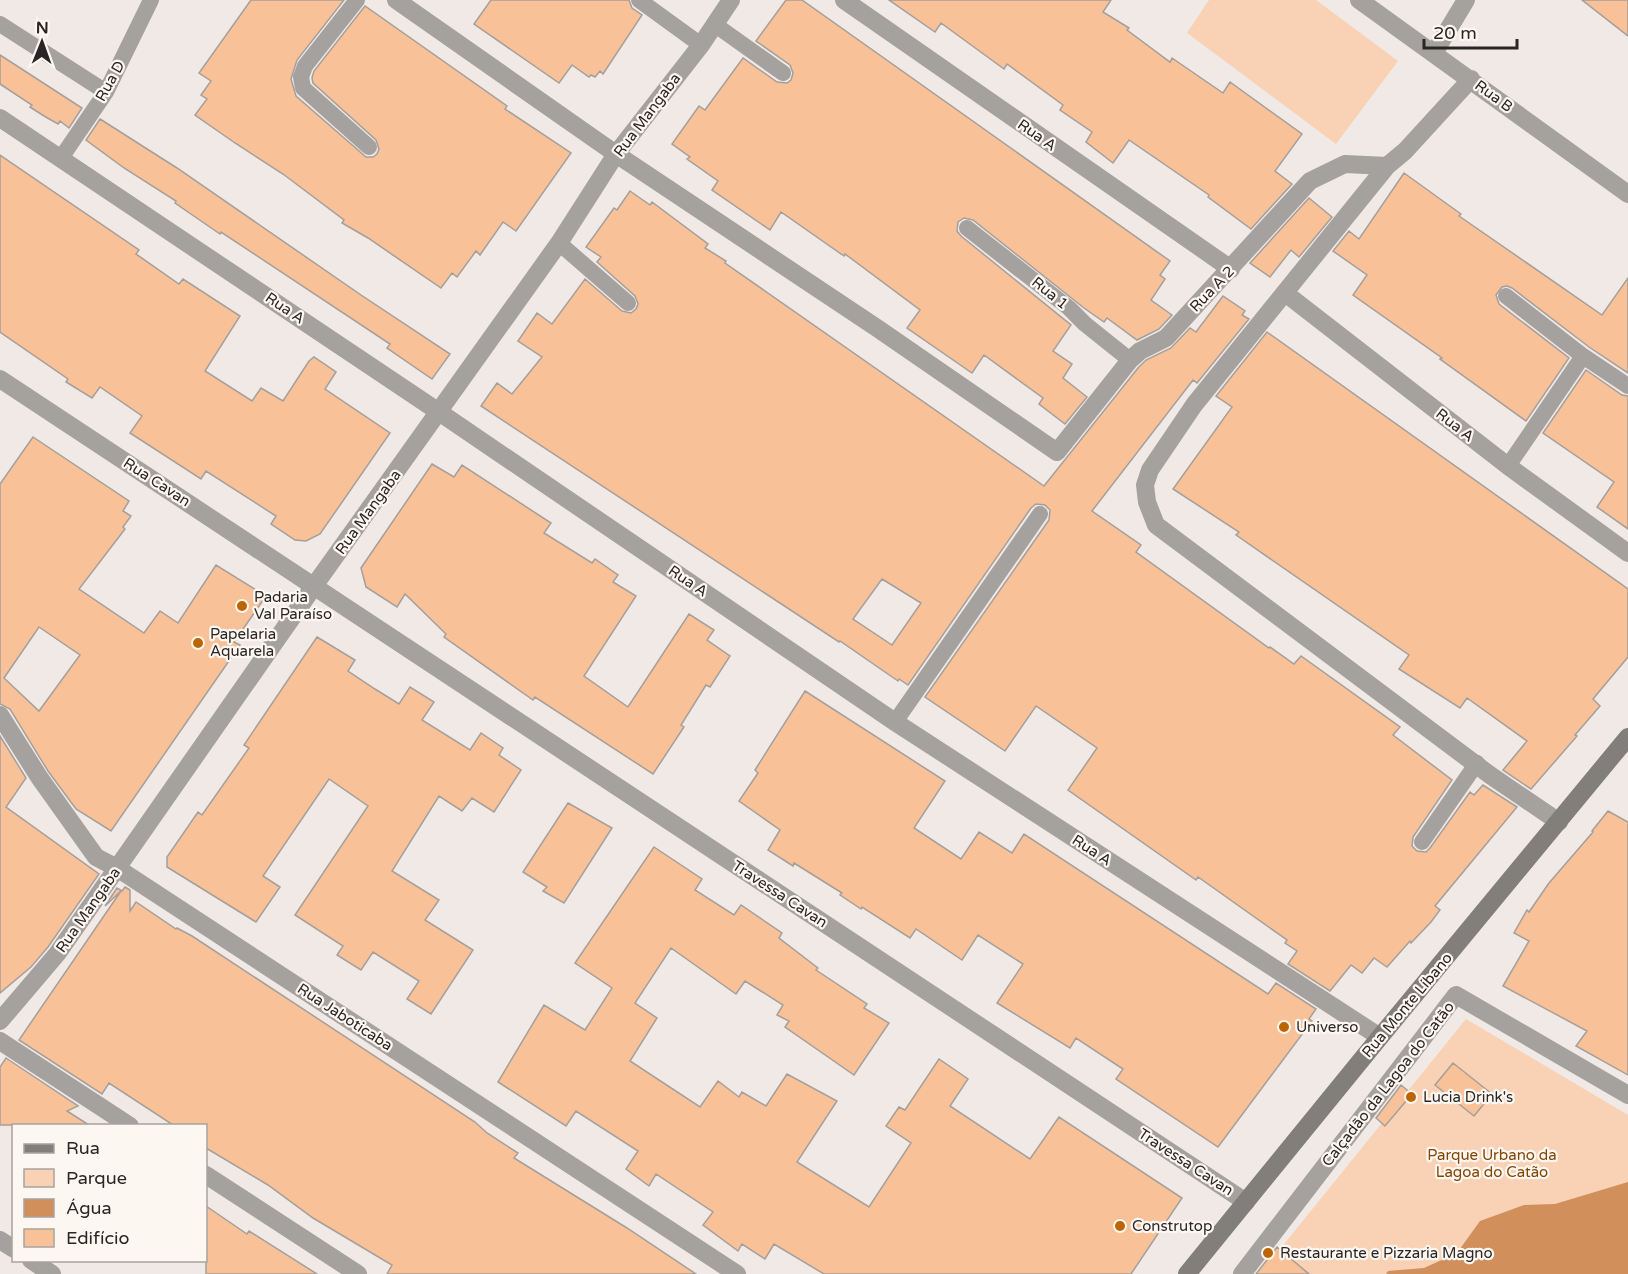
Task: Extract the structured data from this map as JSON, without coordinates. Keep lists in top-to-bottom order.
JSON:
{
  "streets": {
    "street": [
      "Rua B",
      "Rua Mangaba",
      "Rua A",
      "Rua A 2",
      "Rua Cavan",
      "Travessa Cavan",
      "Rua Monte Líbano",
      "Rua Jaboticaba",
      "Calçadão da Lagoa do Catão"
    ],
    "lane": ["Rua D", "Rua 1"]
  },
  "crossings": [
    ["Rua D", "Rua A"],
    ["Rua Mangaba", "Rua A"],
    ["Rua Mangaba", "Rua A 2"],
    ["Rua Mangaba", "Rua Cavan"],
    ["Rua Mangaba", "Travessa Cavan"],
    ["Rua Mangaba", "Rua Jaboticaba"],
    ["Rua A", "Rua A 2"],
    ["Rua A", "Rua Monte Líbano"],
    ["Rua A 2", "Rua 1"],
    ["Rua Cavan", "Travessa Cavan"],
    ["Travessa Cavan", "Rua Monte Líbano"]
  ],
  "parks": ["Parque Urbano da Lagoa do Catão"],
  "places": [
    "Padaria Val Paraíso",
    "Papelaria Aquarela",
    "Universo",
    "Lucia Drink's",
    "Construtop",
    "Restaurante e Pizzaria Magno"
  ],
  "legend": [
    "Rua",
    "Parque",
    "Água",
    "Edifício"
  ],
  "scale_bar": "20 m",
  "north": "top"
}
